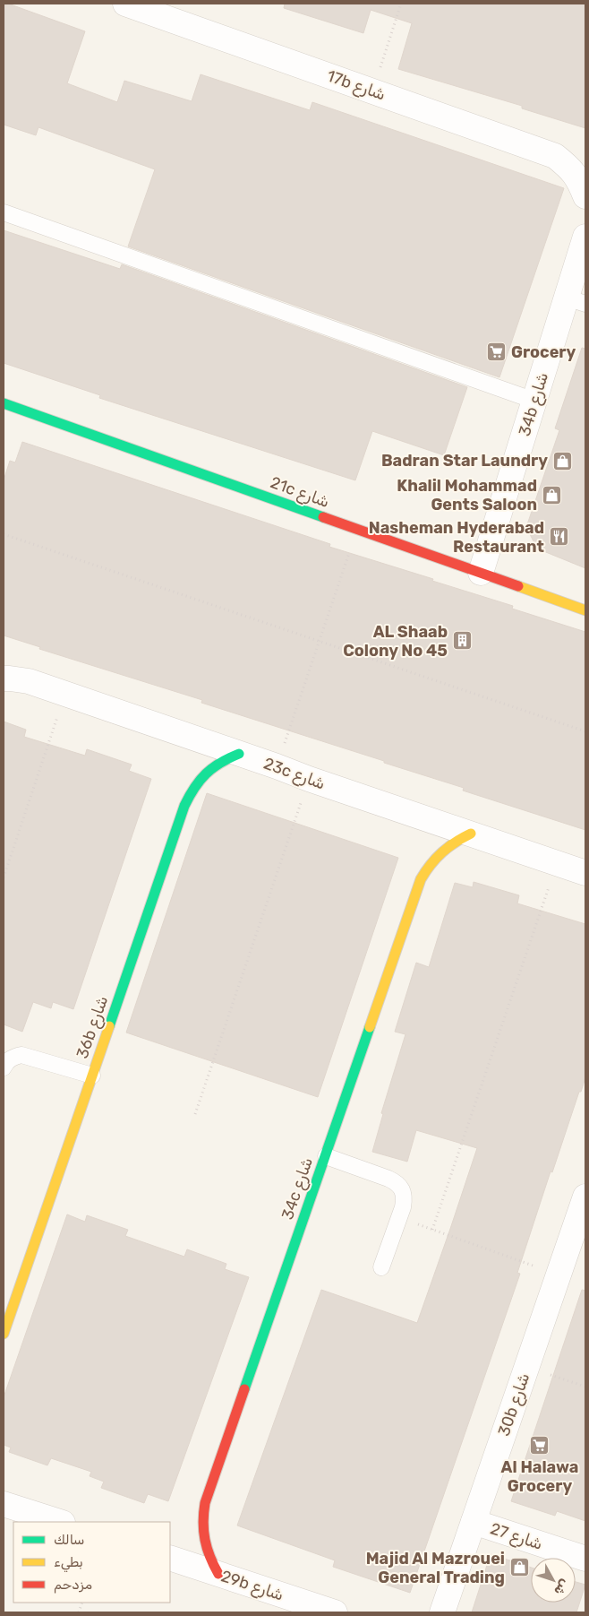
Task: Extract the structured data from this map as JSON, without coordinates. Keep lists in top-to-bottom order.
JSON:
{
  "streets": {
    "street": [
      "17b شارع",
      "34b شارع",
      "21c شارع",
      "23c شارع",
      "36b شارع",
      "34c شارع",
      "30b شارع",
      "شارع 27",
      "29b شارع"
    ]
  },
  "crossings": [
    ["34b شارع", "21c شارع"],
    ["23c شارع", "36b شارع"],
    ["23c شارع", "34c شارع"],
    ["34c شارع", "29b شارع"],
    ["30b شارع", "شارع 27"]
  ],
  "places": {
    "supermarket": ["Grocery", "Al Halawa Grocery"],
    "shop": ["Badran Star Laundry", "Khalil Mohammad Gents Saloon", "Majid Al Mazrouei General Trading"],
    "restaurant": ["Nasheman Hyderabad Restaurant"],
    "building": ["AL Shaab Colony No 45"]
  },
  "legend": ["سالك", "بطيء", "مزدحم"],
  "north": "bottom right"
}
